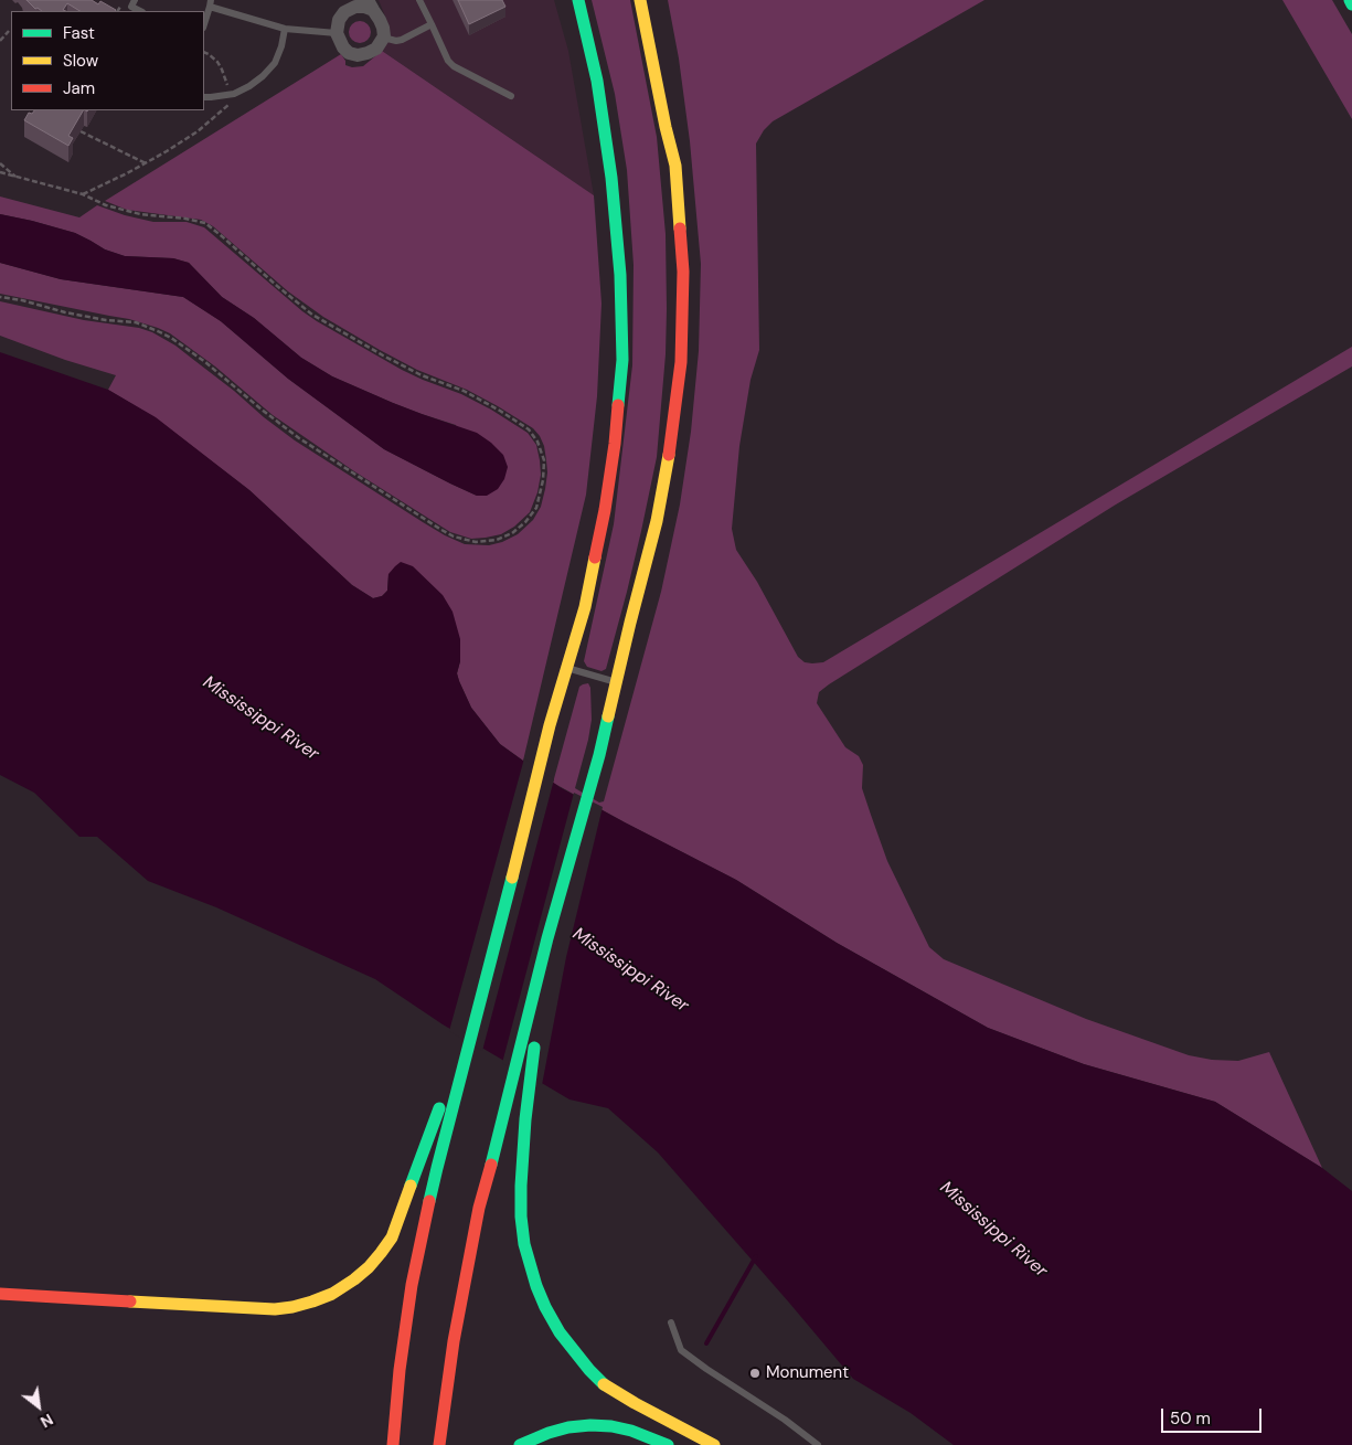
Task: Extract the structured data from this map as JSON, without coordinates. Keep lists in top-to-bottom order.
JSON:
{
  "water": ["Mississippi River"],
  "places": ["Monument"],
  "legend": ["Fast", "Slow", "Jam"],
  "scale_bar": "50 m",
  "north": "bottom right"
}
